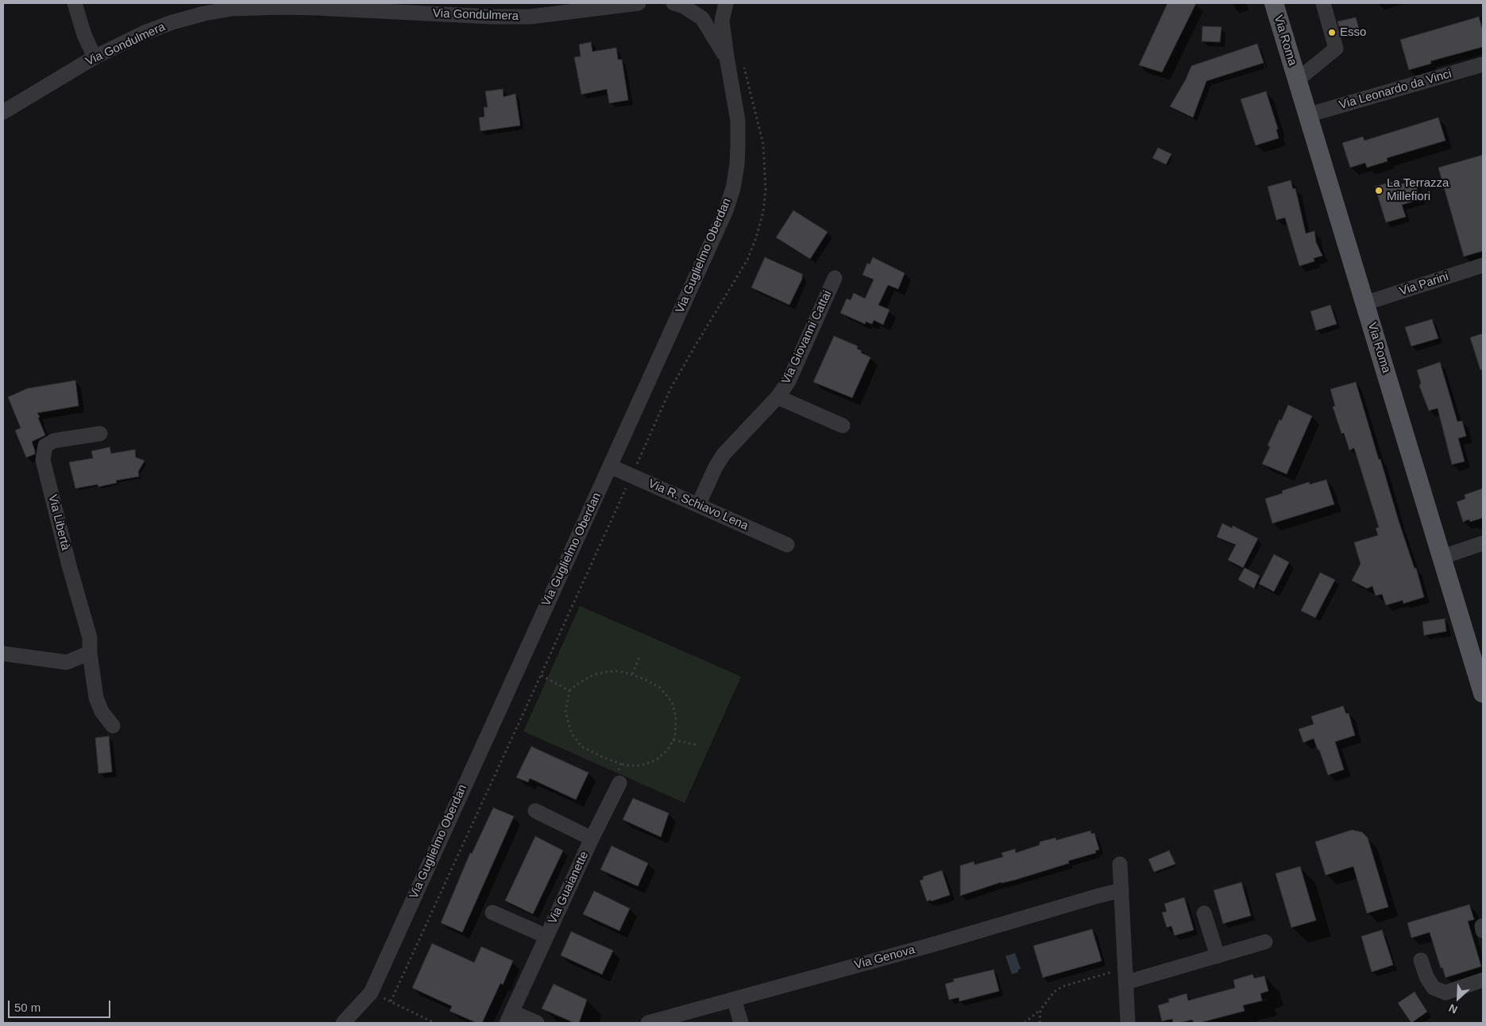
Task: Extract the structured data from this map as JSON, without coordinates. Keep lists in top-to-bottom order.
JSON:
{
  "streets": {
    "main road": ["Via Roma"],
    "street": [
      "Via Gondulmera",
      "Via Leonardo da Vinci",
      "Via Guglielmo Oberdan",
      "Via Parini",
      "Via Giovanni Cattai",
      "Via R. Schiavo Lena",
      "Via Libertà",
      "Via Guaianette",
      "Via Genova"
    ]
  },
  "crossings": [
    ["Via Roma", "Via Leonardo da Vinci"],
    ["Via Roma", "Via Parini"],
    ["Via Guglielmo Oberdan", "Via R. Schiavo Lena"],
    ["Via Giovanni Cattai", "Via R. Schiavo Lena"]
  ],
  "places": ["Esso", "La Terrazza Millefiori"],
  "scale_bar": "50 m",
  "north": "bottom left"
}
